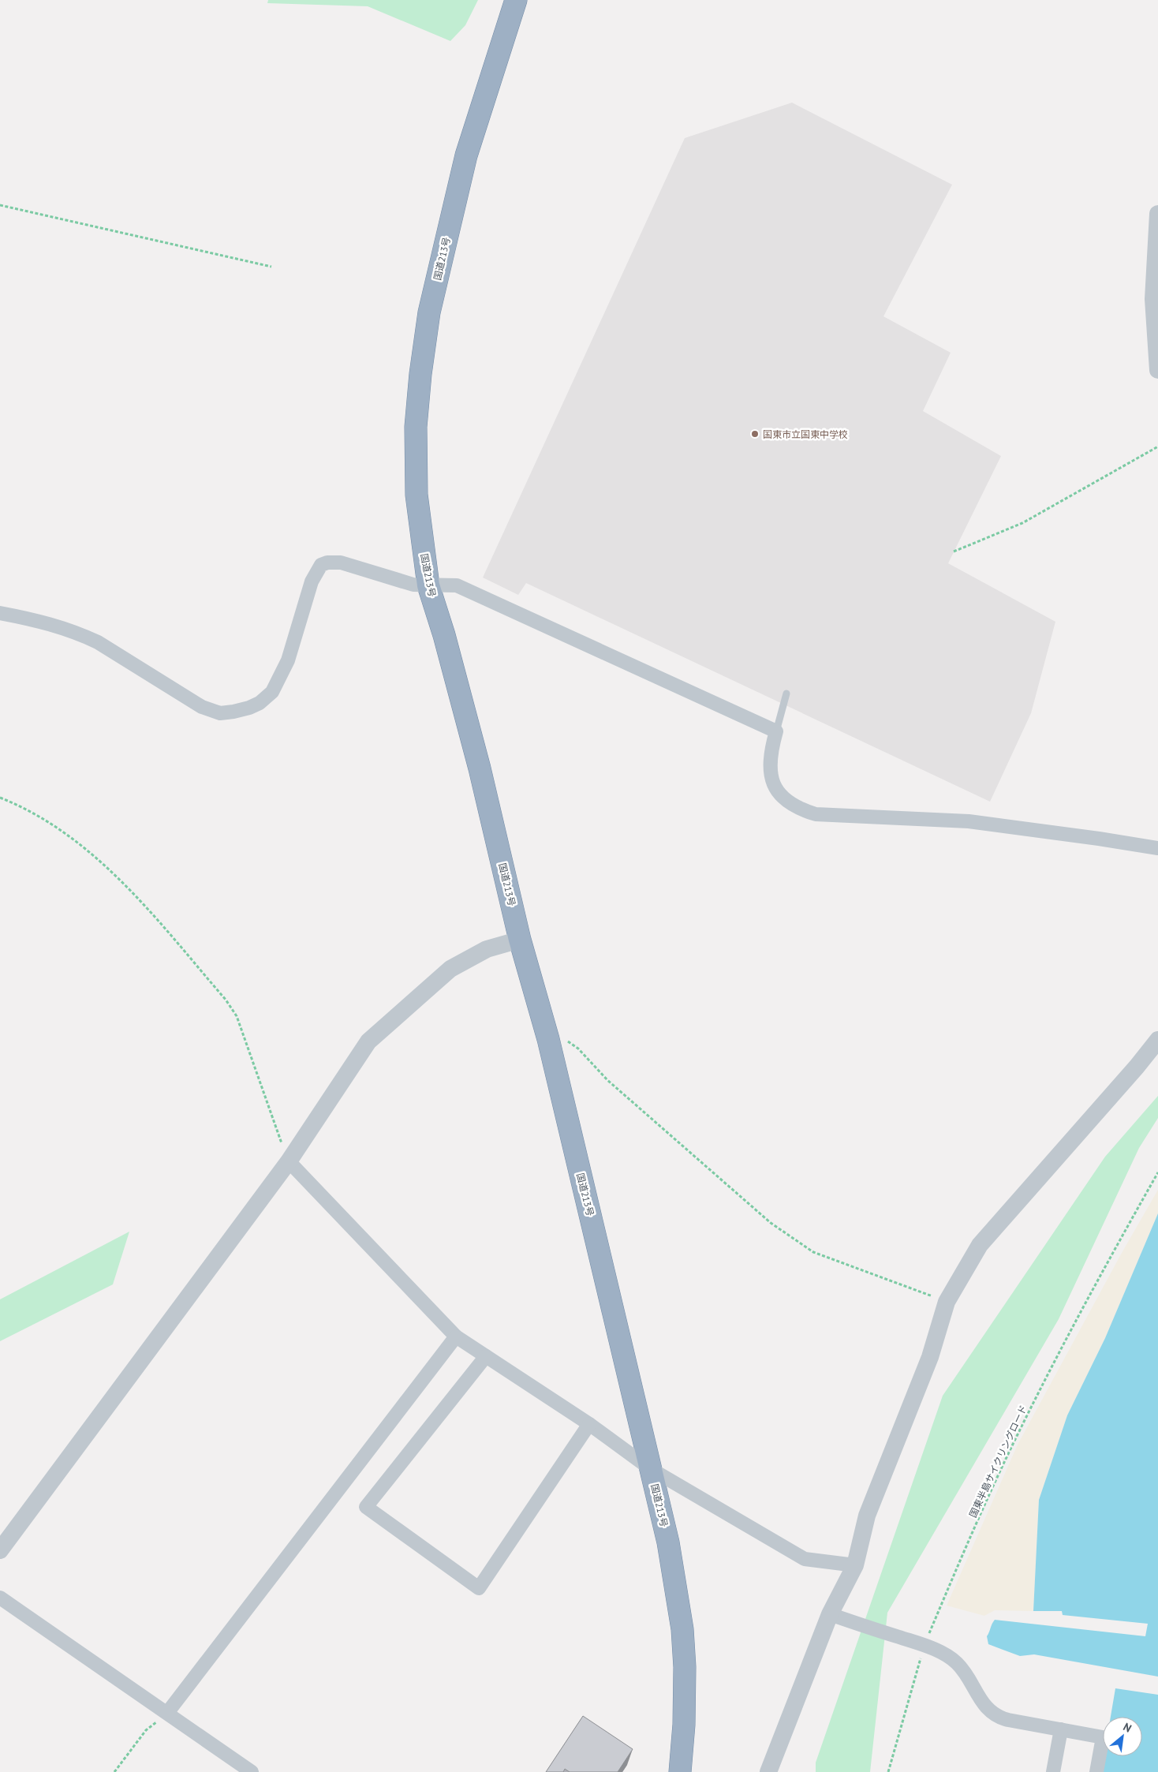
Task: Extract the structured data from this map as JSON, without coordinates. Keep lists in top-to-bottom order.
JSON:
{
  "streets": {
    "highway": ["国道213号"],
    "path": ["国東半島サイクリングロード"]
  },
  "places": ["国東市立国東中学校"],
  "north": "top right"
}
